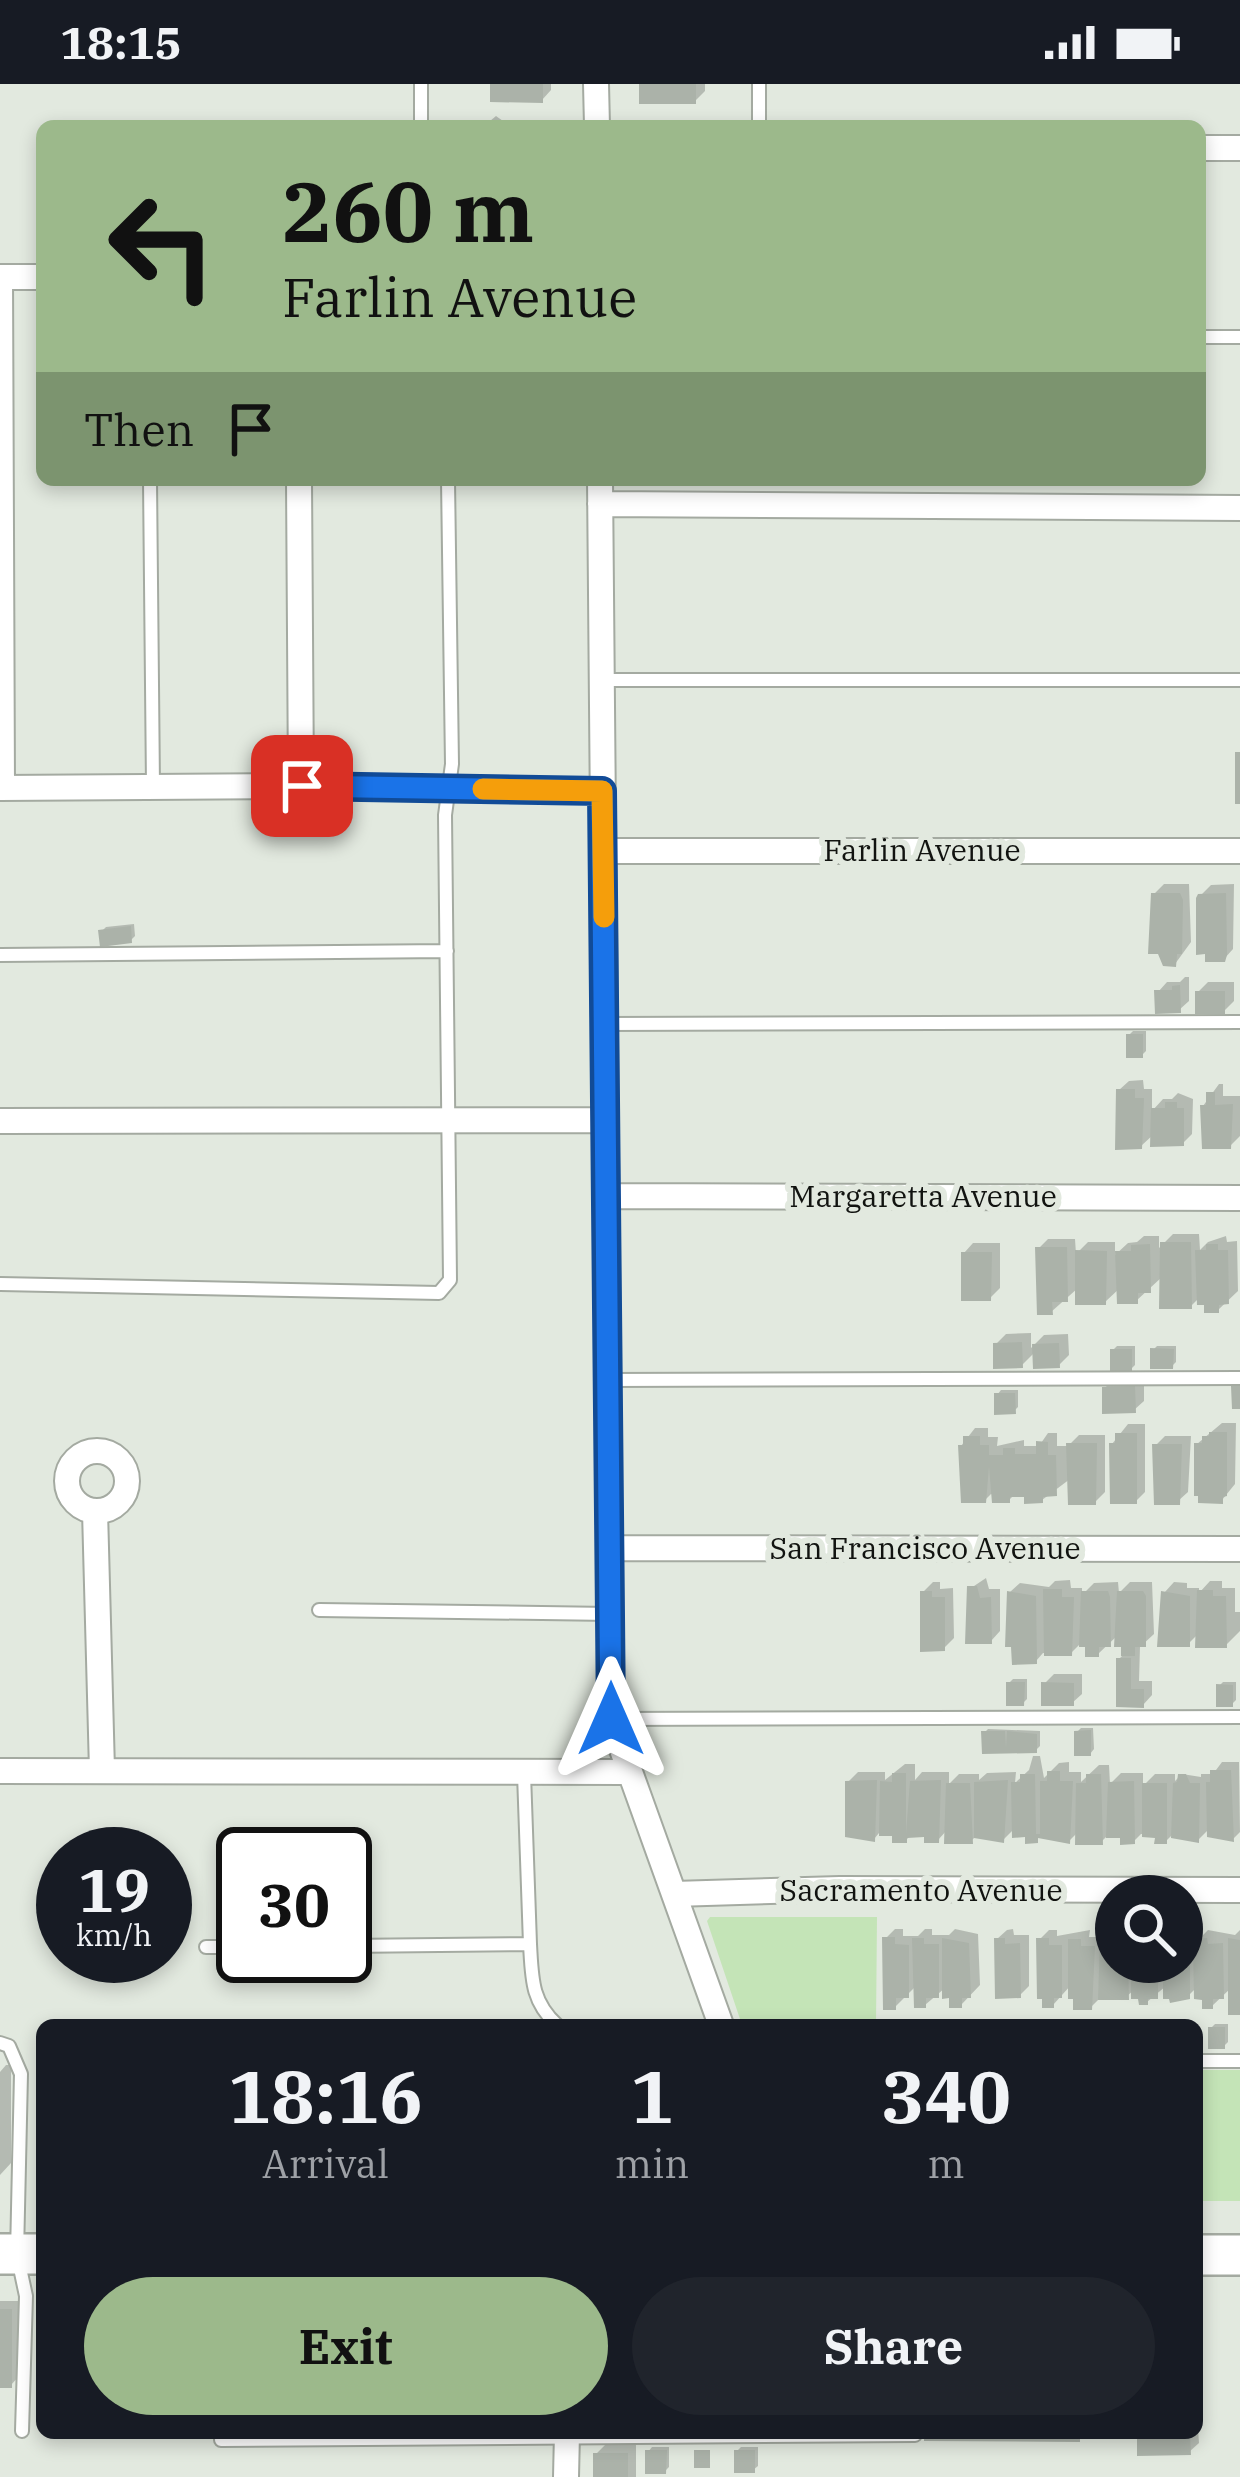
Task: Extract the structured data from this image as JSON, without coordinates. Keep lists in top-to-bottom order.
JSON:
{
  "streets": {
    "street": [
      "Farlin Avenue",
      "Margaretta Avenue",
      "San Francisco Avenue",
      "Sacramento Avenue"
    ]
  },
  "page": {
    "status": "18:15",
    "turn": ["260 m", "Farlin Avenue"],
    "then": "Then",
    "speed": "19 km/h",
    "limit": "30",
    "eta": [
      "18:16",
      "Arrival",
      "1",
      "min",
      "340",
      "m"
    ],
    "buttons": ["Exit", "Share"]
  }
}
